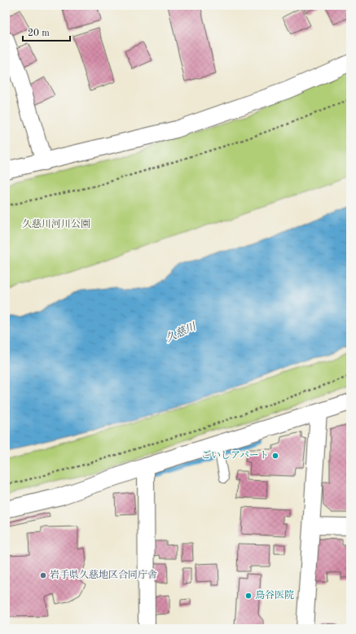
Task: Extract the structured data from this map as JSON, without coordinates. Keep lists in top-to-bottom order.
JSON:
{
  "water": ["久慈川"],
  "parks": ["久慈川河川公園"],
  "places": ["ごいしアパート", "岩手県久慈地区合同庁舎", "鳥谷医院"],
  "scale_bar": "20 m"
}
